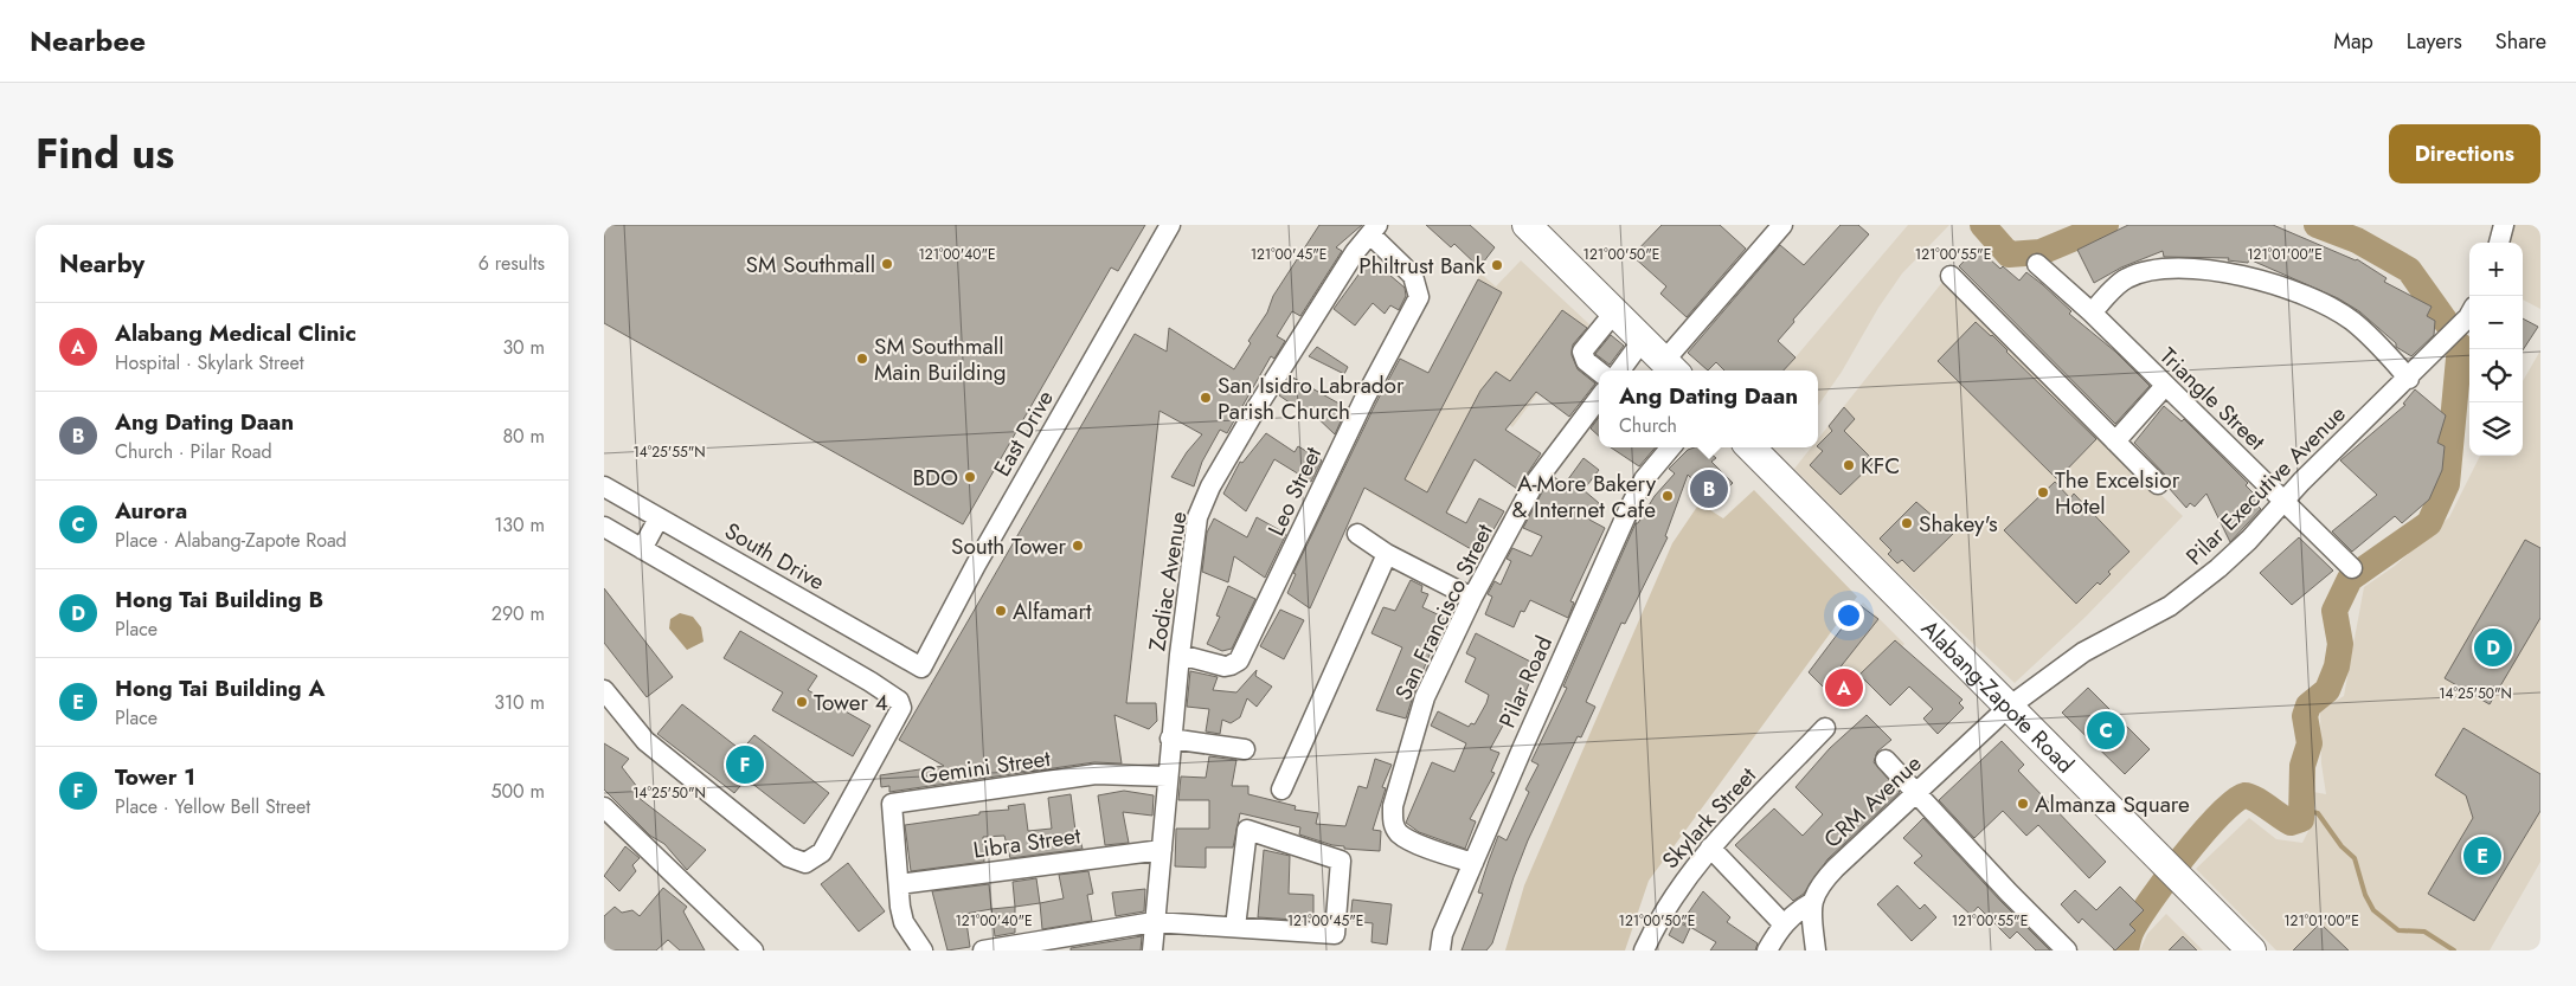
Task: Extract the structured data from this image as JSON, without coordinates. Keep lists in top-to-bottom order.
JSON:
{
  "streets": {
    "highway": ["Alabang-Zapote Road"],
    "street": [
      "Triangle Street",
      "East Drive",
      "Pilar Executive Avenue",
      "Leo Street",
      "South Drive",
      "Zodiac Avenue",
      "San Francisco Street",
      "Pilar Road",
      "Gemini Street",
      "CRM Avenue",
      "Skylark Street",
      "Libra Street"
    ]
  },
  "crossings": [
    ["Triangle Street", "Pilar Executive Avenue"],
    ["East Drive", "South Drive"],
    ["Pilar Executive Avenue", "Alabang-Zapote Road"],
    ["Pilar Executive Avenue", "CRM Avenue"],
    ["Leo Street", "Zodiac Avenue"],
    ["Zodiac Avenue", "Gemini Street"],
    ["Zodiac Avenue", "Libra Street"],
    ["San Francisco Street", "Pilar Road"],
    ["Alabang-Zapote Road", "CRM Avenue"],
    ["Gemini Street", "Libra Street"]
  ],
  "places": [
    "SM Southmall",
    "Philtrust Bank",
    "SM Southmall Main Building",
    "San Isidro Labrador Parish Church",
    "KFC",
    "BDO",
    "The Excelsior Hotel",
    "A-More Bakery & Internet Cafe",
    "Shakey's",
    "South Tower",
    "Alfamart",
    "Tower 4",
    "Almanza Square"
  ],
  "page": {
    "header": "Nearbee",
    "nav": ["Map", "Layers", "Share"],
    "title": "Find us",
    "buttons": "Directions",
    "heading": ["Nearby", "6 results"],
    "map_buttons": ["+", "−"],
    "list": [
      {
        "mark": "A",
        "name": "Alabang Medical Clinic",
        "note": "Hospital · Skylark Street",
        "value": "30 m"
      },
      {
        "mark": "B",
        "name": "Ang Dating Daan",
        "note": "Church · Pilar Road",
        "value": "80 m"
      },
      {
        "mark": "C",
        "name": "Aurora",
        "note": "Place · Alabang-Zapote Road",
        "value": "130 m"
      },
      {
        "mark": "D",
        "name": "Hong Tai Building B",
        "note": "Place",
        "value": "290 m"
      },
      {
        "mark": "E",
        "name": "Hong Tai Building A",
        "note": "Place",
        "value": "310 m"
      },
      {
        "mark": "F",
        "name": "Tower 1",
        "note": "Place · Yellow Bell Street",
        "value": "500 m"
      }
    ],
    "popup": ["Ang Dating Daan", "Church"],
    "pins": [
      "B",
      "D",
      "A",
      "C",
      "F",
      "E"
    ]
  },
  "coordinates": [
    "121°00'40\"E",
    "121°00'45\"E",
    "121°00'50\"E",
    "121°00'55\"E",
    "121°01'00\"E",
    "14°25'55\"N",
    "14°25'50\"N"
  ]
}
